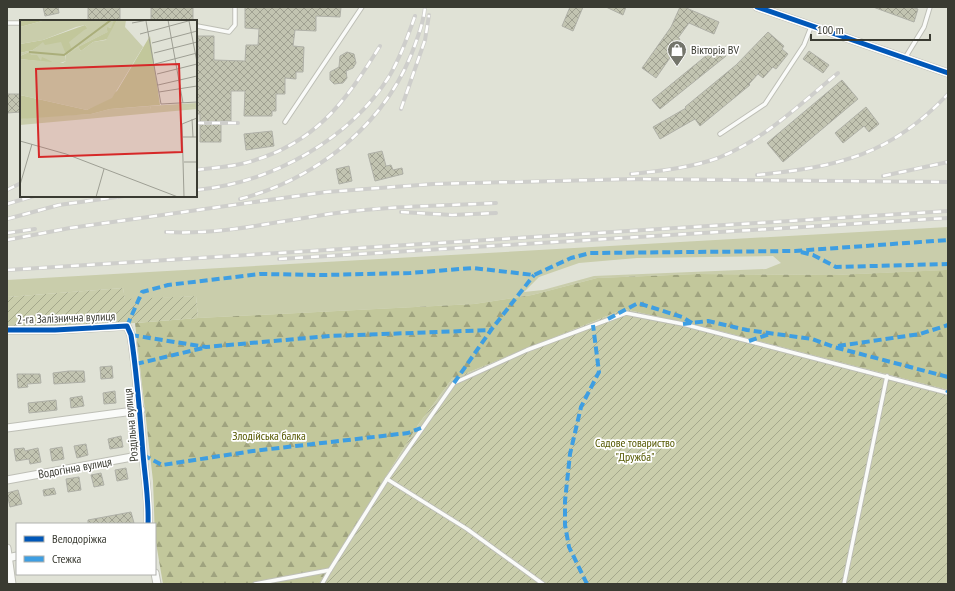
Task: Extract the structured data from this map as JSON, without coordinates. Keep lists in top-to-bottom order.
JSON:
{
  "streets": {
    "street": ["2-га Залізнична вулиця", "Роздільна вулиця", "Водогінна вулиця"]
  },
  "crossings": [
    ["2-га Залізнична вулиця", "Роздільна вулиця"],
    ["Роздільна вулиця", "Водогінна вулиця"]
  ],
  "parks": ["Злодійська балка", "Садове товариство \"Дружба\""],
  "places": {
    "shop": ["Вікторія BV"]
  },
  "legend": ["Велодоріжка", "Стежка"],
  "scale_bar": "100 m"
}
